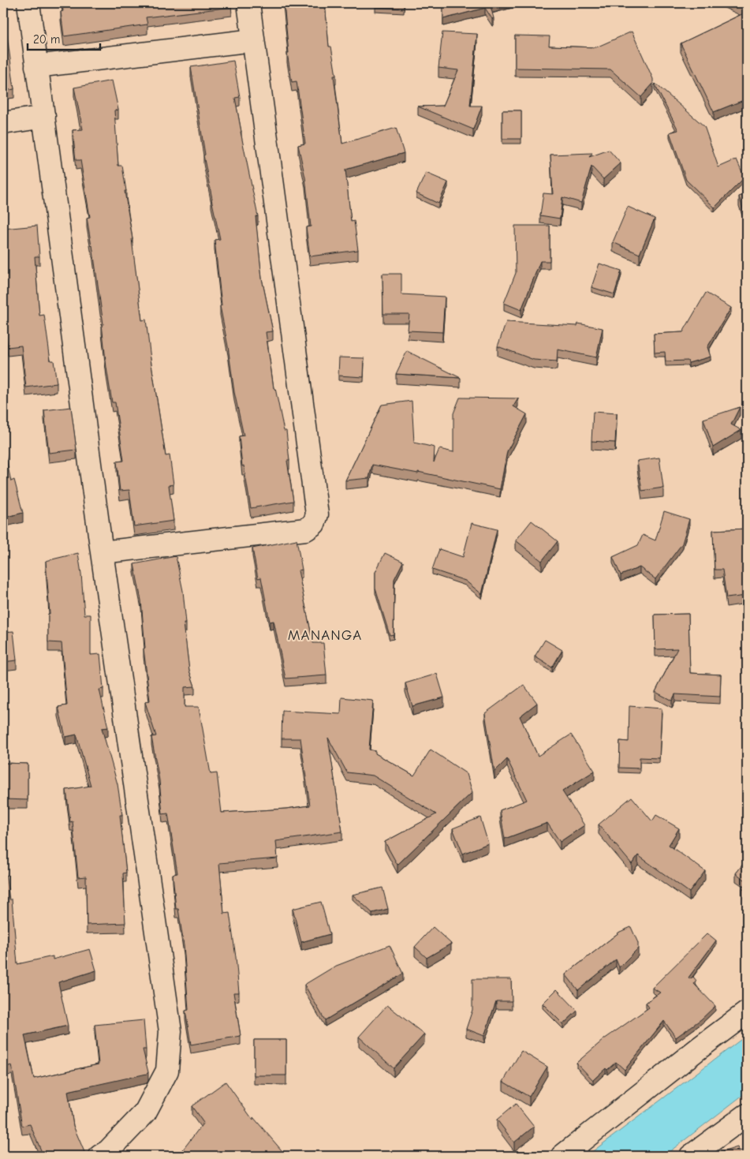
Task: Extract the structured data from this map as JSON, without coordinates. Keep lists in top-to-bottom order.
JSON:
{
  "districts": ["MANANGA"],
  "scale_bar": "20 m"
}
